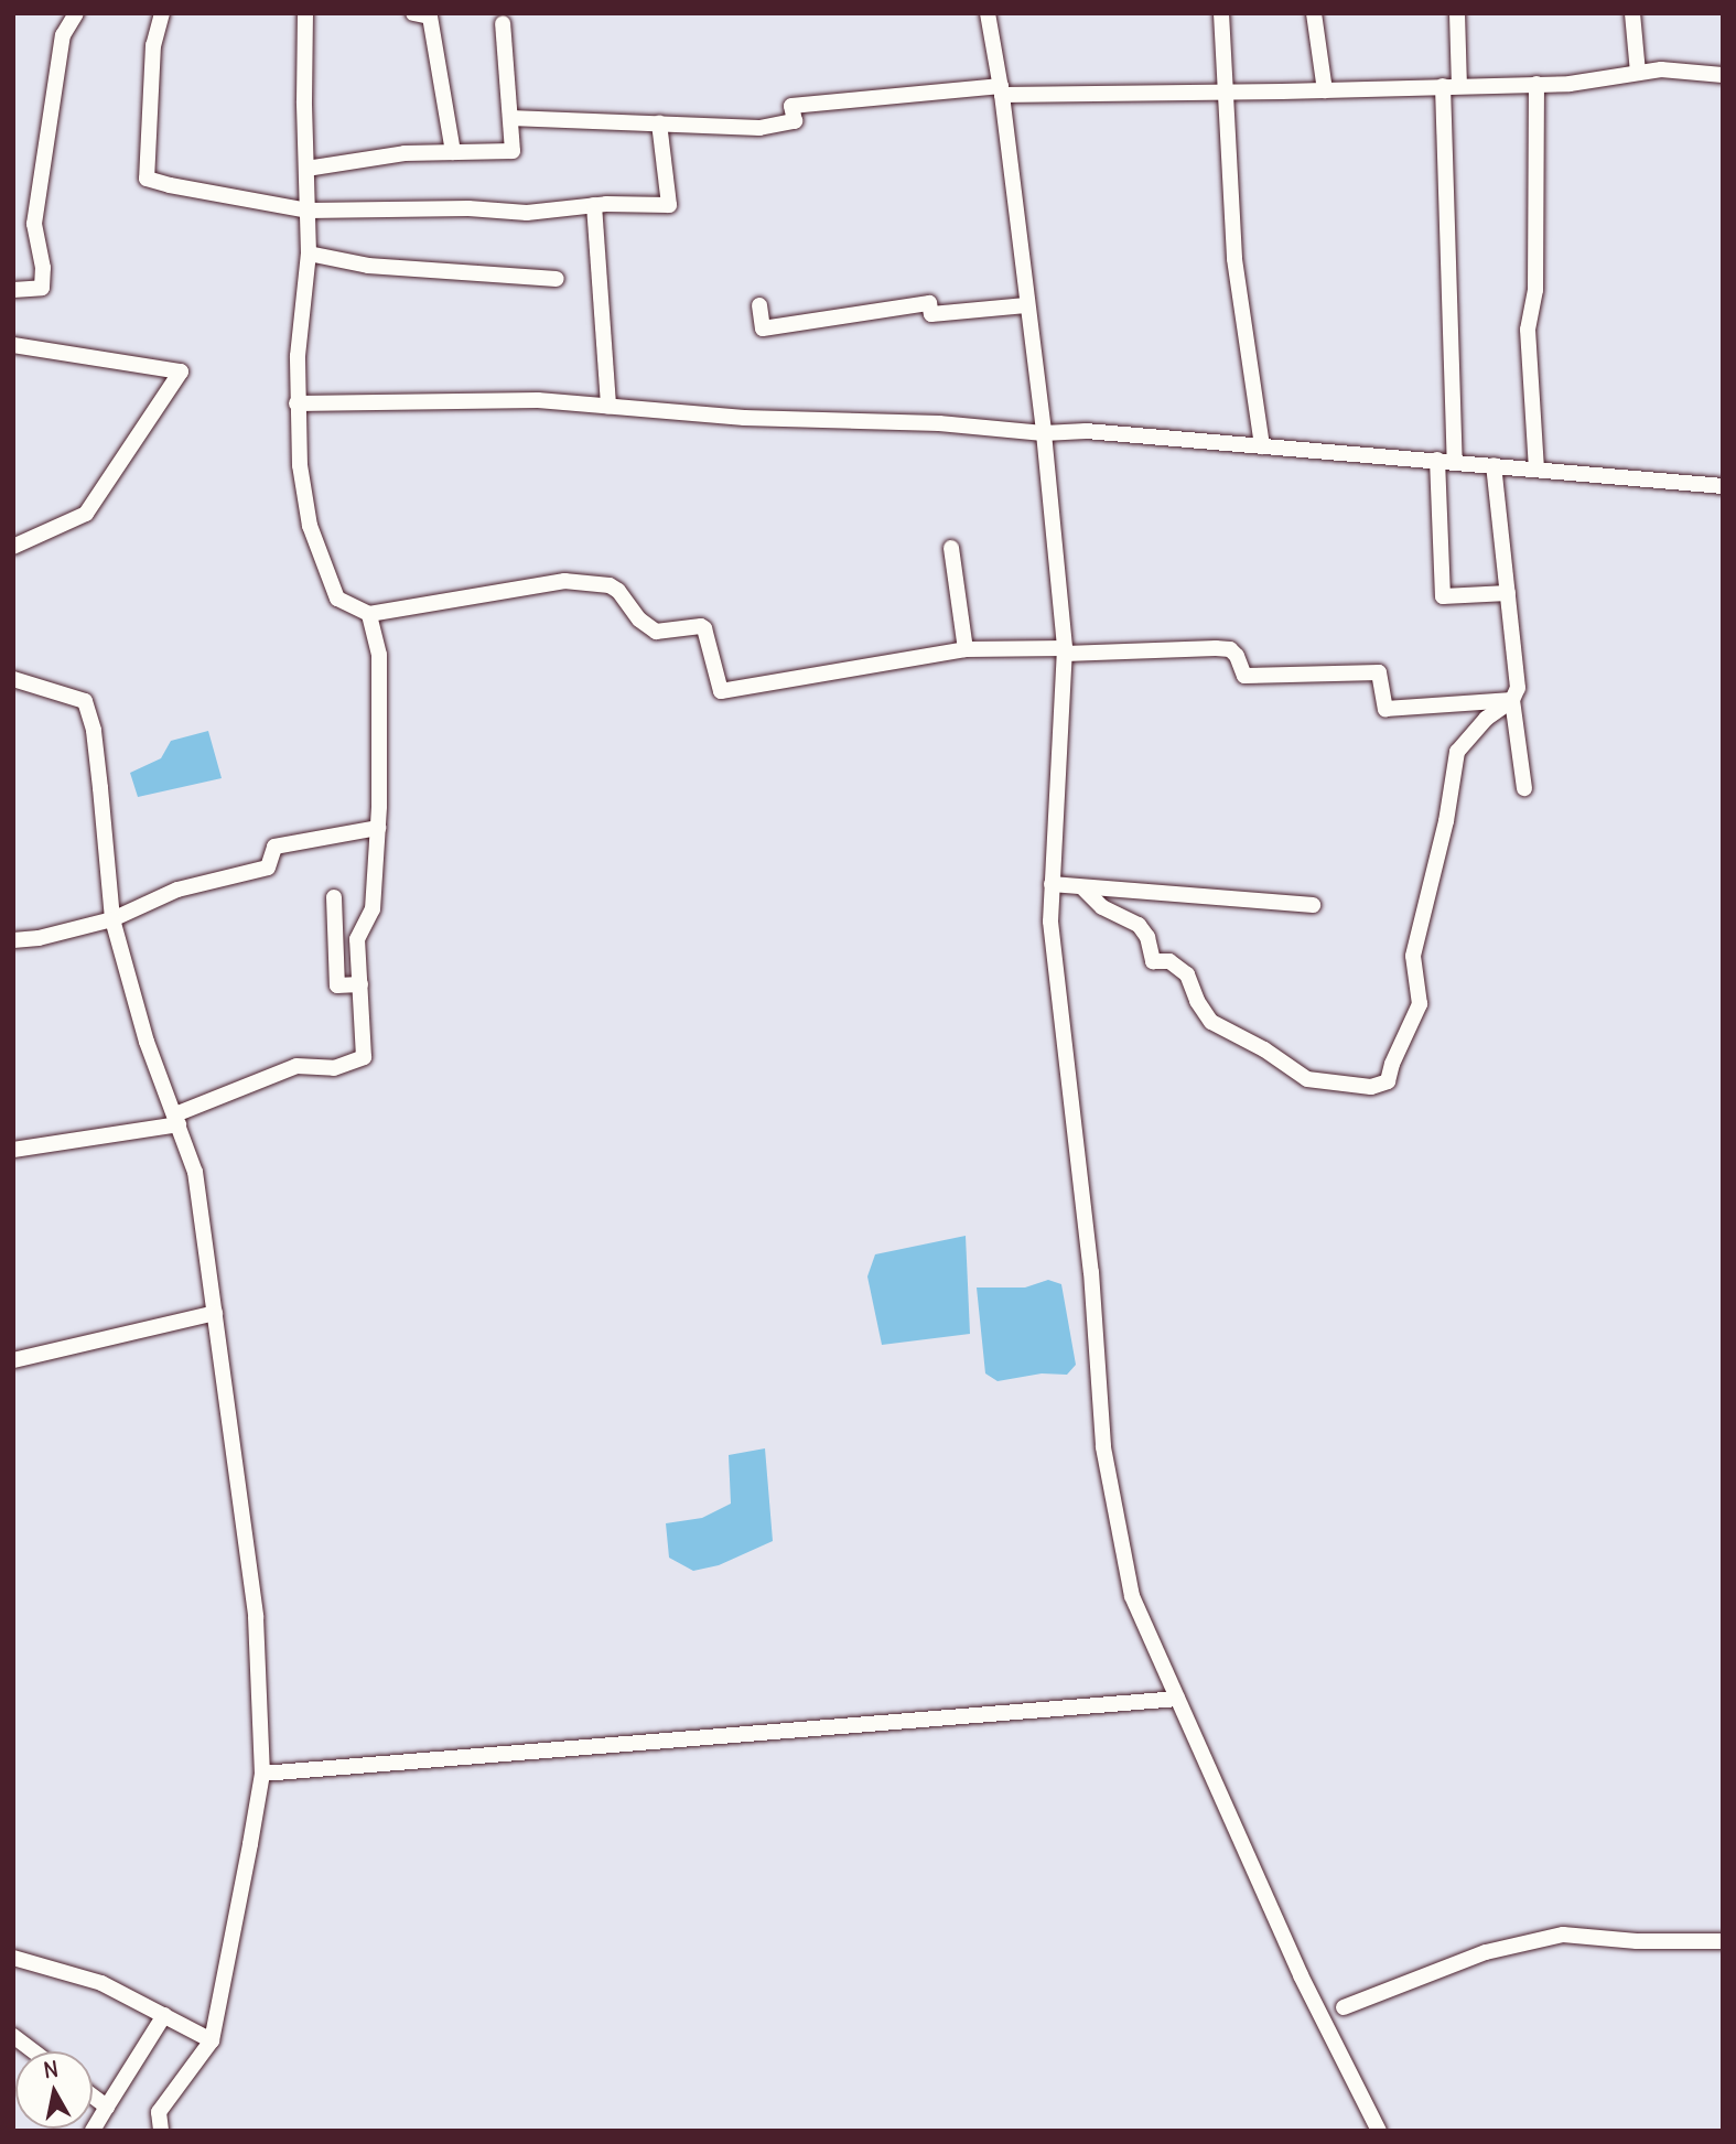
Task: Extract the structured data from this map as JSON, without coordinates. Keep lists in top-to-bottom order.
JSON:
{
  "north": "top"
}
